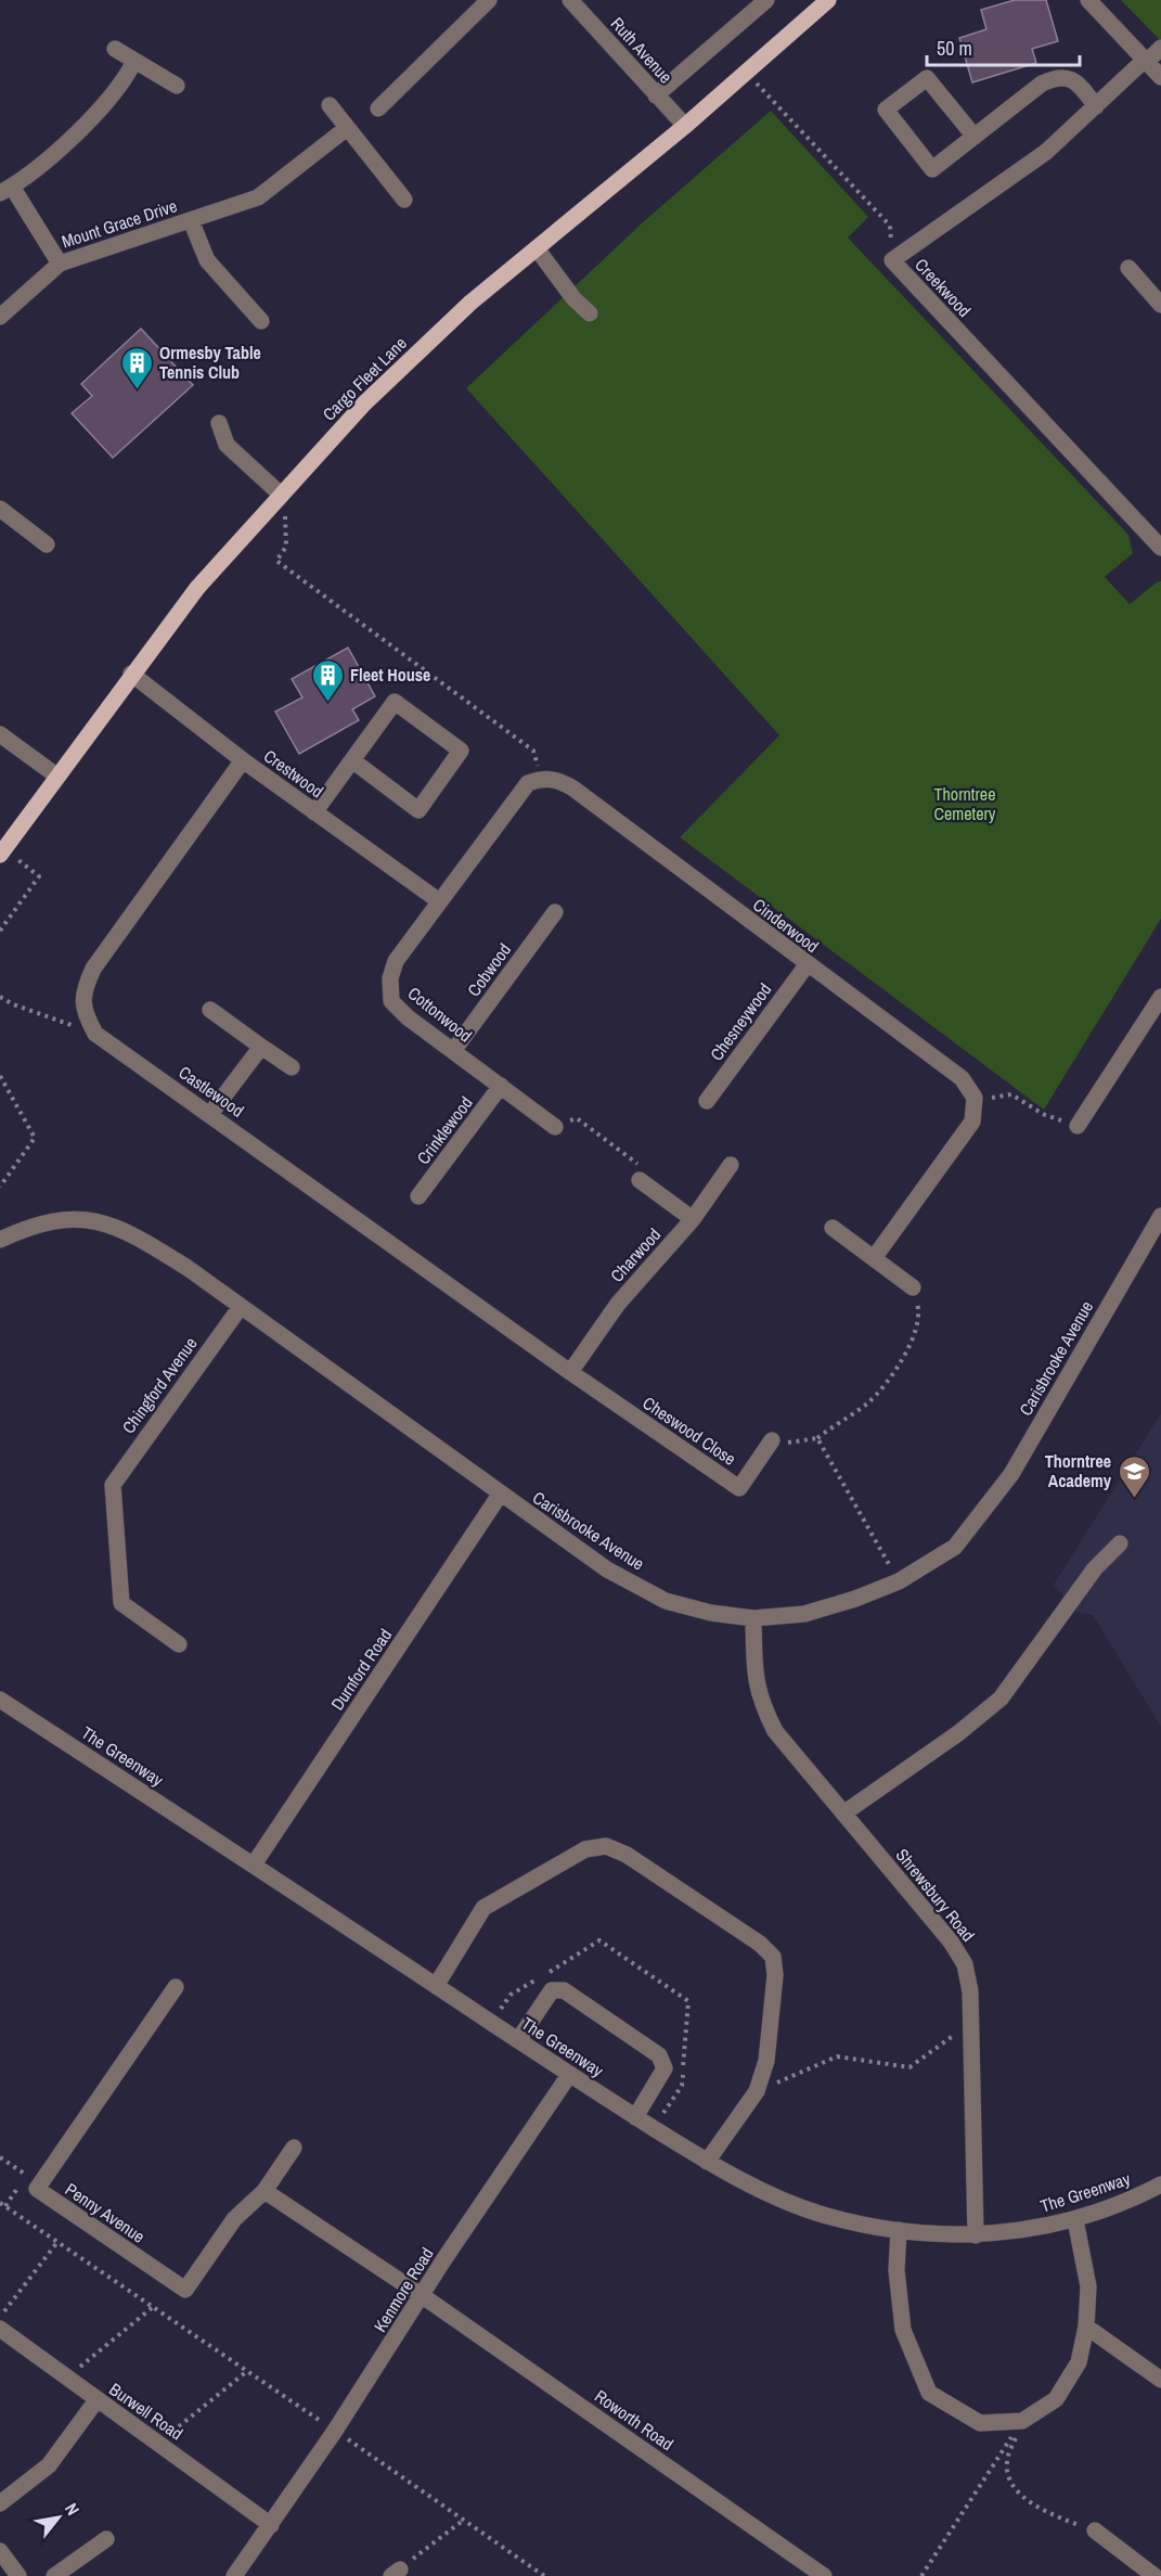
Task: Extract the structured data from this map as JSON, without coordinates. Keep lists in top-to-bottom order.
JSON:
{
  "streets": {
    "main road": ["Cargo Fleet Lane"],
    "street": [
      "Ruth Avenue",
      "Mount Grace Drive",
      "Creekwood",
      "Crestwood",
      "Cinderwood",
      "Cobwood",
      "Cottonwood",
      "Chesneywood",
      "Castlewood",
      "Crinklewood",
      "Charwood",
      "Carisbrooke Avenue",
      "Chingford Avenue",
      "Cheswood Close",
      "Durnford Road",
      "The Greenway",
      "Shrewsbury Road",
      "Penny Avenue",
      "Kenmore Road",
      "Burwell Road",
      "Roworth Road"
    ]
  },
  "crossings": [
    ["Ruth Avenue", "Cargo Fleet Lane"],
    ["Cargo Fleet Lane", "Crestwood"],
    ["Crestwood", "Cottonwood"],
    ["Cinderwood", "Chesneywood"],
    ["Cobwood", "Cottonwood"],
    ["Cottonwood", "Crinklewood"],
    ["Castlewood", "Charwood"],
    ["Castlewood", "Cheswood Close"],
    ["Charwood", "Cheswood Close"],
    ["Carisbrooke Avenue", "Chingford Avenue"],
    ["Carisbrooke Avenue", "Durnford Road"],
    ["Carisbrooke Avenue", "Shrewsbury Road"],
    ["Durnford Road", "The Greenway"],
    ["The Greenway", "Shrewsbury Road"],
    ["The Greenway", "Kenmore Road"],
    ["Kenmore Road", "Burwell Road"],
    ["Kenmore Road", "Roworth Road"]
  ],
  "parks": ["Thorntree Cemetery"],
  "places": {
    "building": ["Ormesby Table Tennis Club", "Fleet House"],
    "school or university": ["Thorntree Academy"]
  },
  "scale_bar": "50 m",
  "north": "top right"
}
